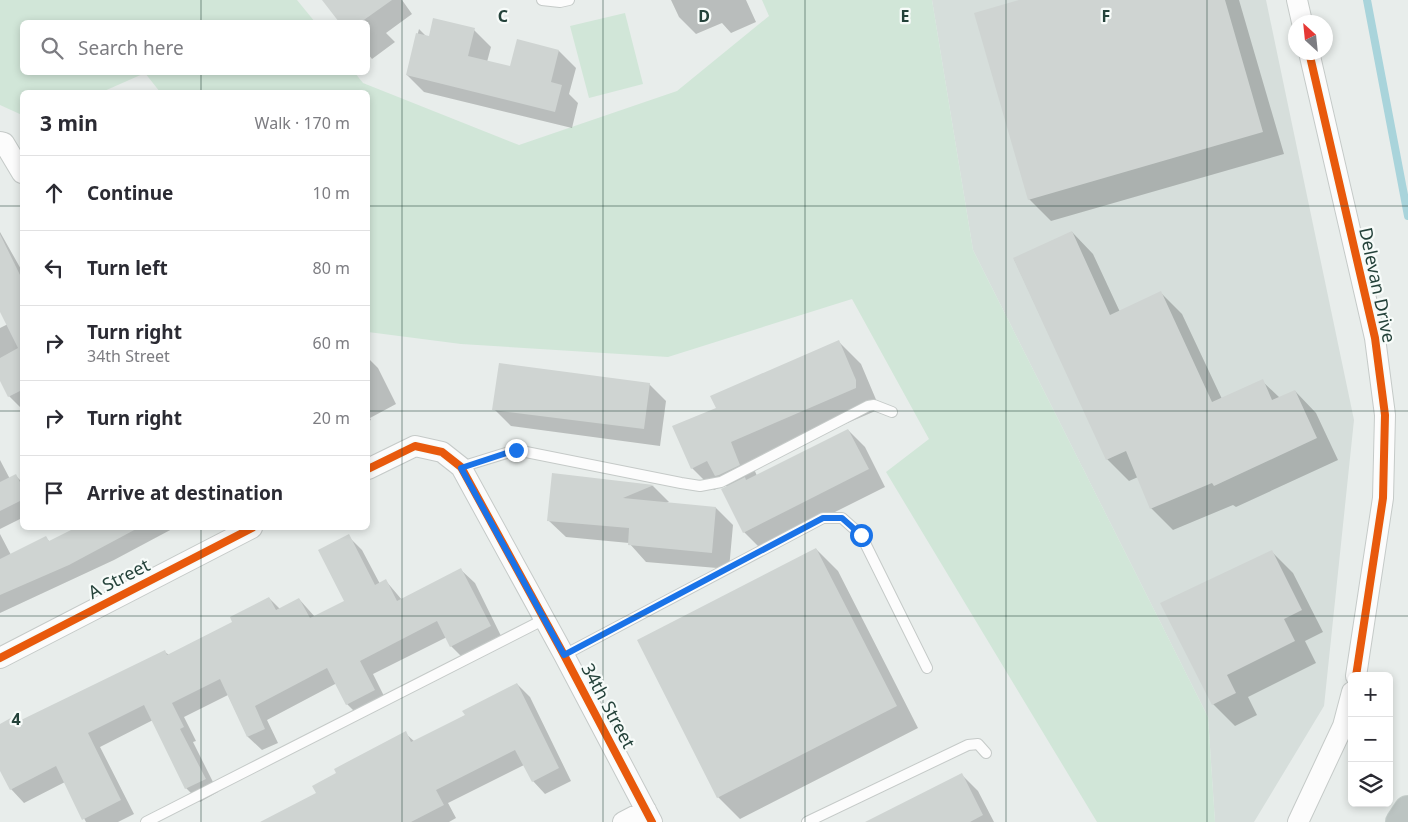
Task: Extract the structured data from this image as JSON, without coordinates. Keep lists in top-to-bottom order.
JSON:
{
  "streets": {
    "street": ["Delevan Drive", "A Street", "34th Street"]
  },
  "north": "top left",
  "page": {
    "search": "Search here",
    "heading": ["3 min", "Walk · 170 m"],
    "list": [
      ["Continue", "10 m"],
      ["Turn left", "80 m"],
      ["Turn right", "34th Street", "60 m"],
      ["Turn right", "20 m"],
      "Arrive at destination"
    ],
    "map_buttons": ["+", "−"]
  },
  "grid": {
    "columns": [
      "C",
      "D",
      "E",
      "F"
    ],
    "rows": ["4"]
  }
}
